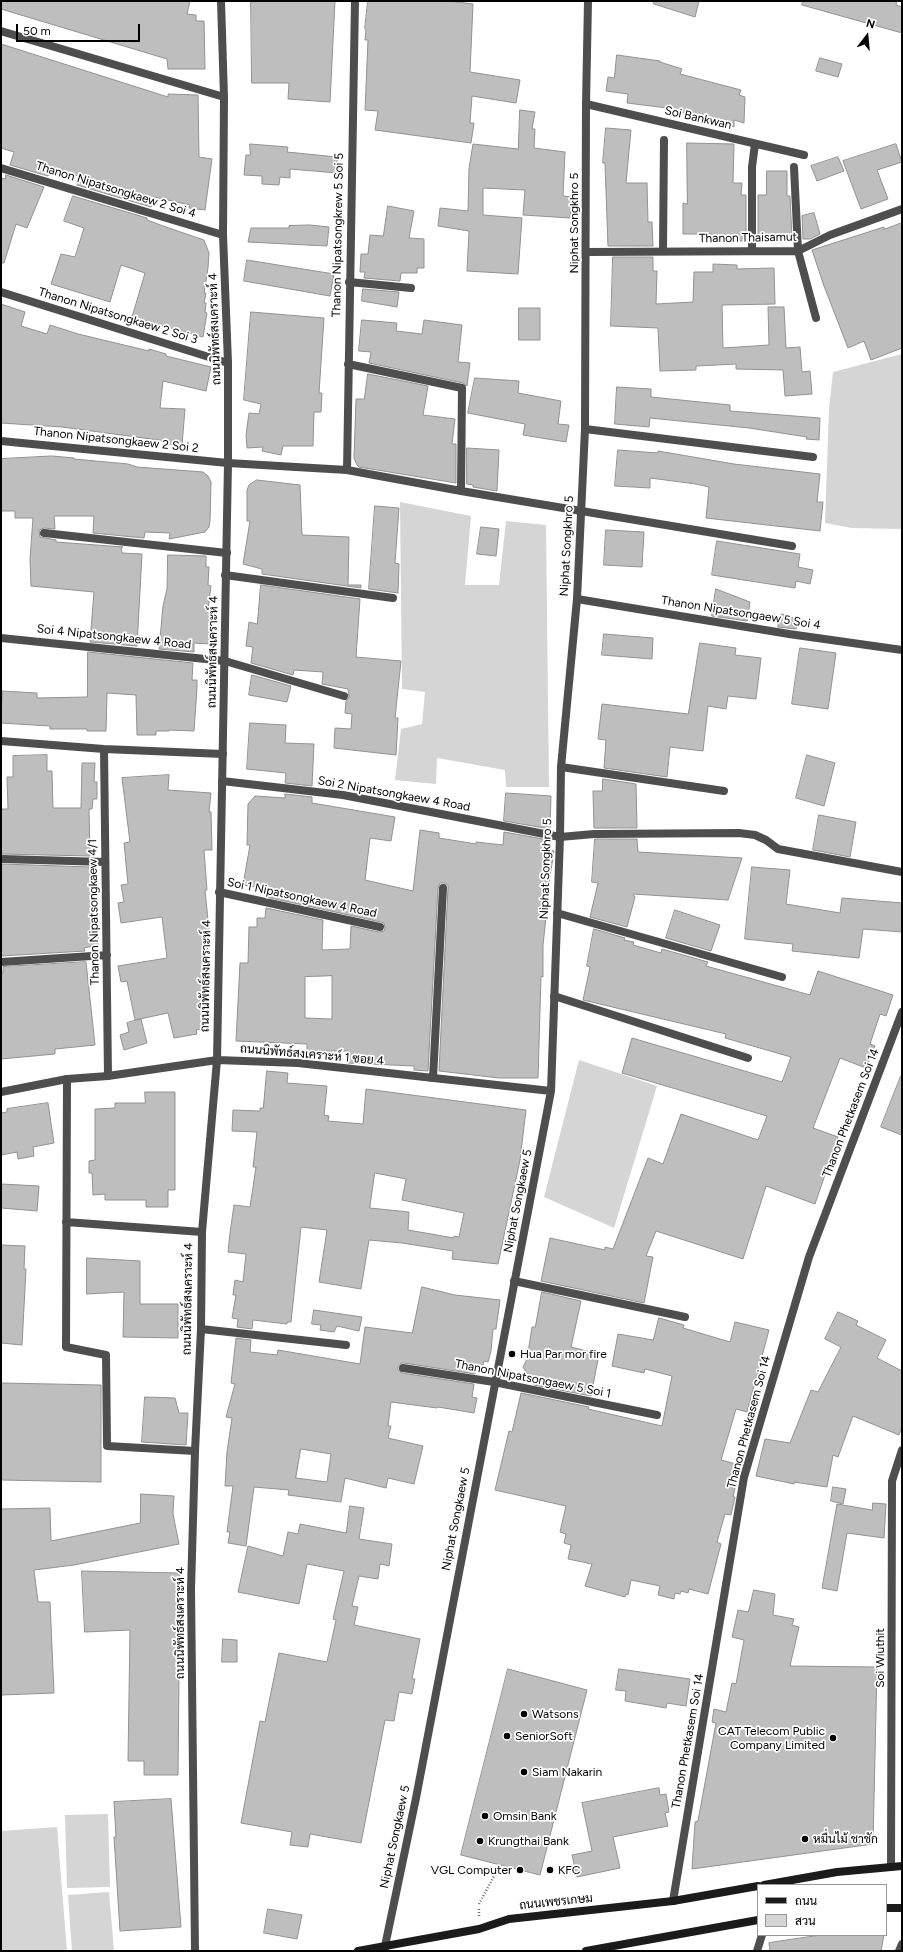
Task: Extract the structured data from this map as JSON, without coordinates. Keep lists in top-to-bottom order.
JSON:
{
  "streets": {
    "main road": ["ถนนเพชรเกษม"],
    "street": [
      "Soi Bankwan",
      "Thanon Nipatsongkaew 2 Soi 4",
      "Niphat Songkhro 5",
      "Thanon Nipatsongkrew 5 Soi 5",
      "Thanon Thaisamut",
      "Thanon Nipatsongkaew 2 Soi 3",
      "ถนนนิพัทธ์สงเคราะห์ 4",
      "Thanon Nipatsongkaew 2 Soi 2",
      "Thanon Nipatsongaew 5 Soi 4",
      "Soi 4 Nipatsongkaew 4 Road",
      "Soi 2 Nipatsongkaew 4 Road",
      "Soi 1 Nipatsongkaew 4 Road",
      "Thanon Nipatsongkaew 4/1",
      "ถนนนิพัทธ์สงเคราะห์ 1 ซอย 4",
      "Thanon Phetkasem Soi 14",
      "Niphat Songkaew 5",
      "Thanon Nipatsongaew 5 Soi 1",
      "Soi Wiuthit"
    ]
  },
  "crossings": [
    ["Soi Bankwan", "Niphat Songkhro 5"],
    ["Thanon Nipatsongkaew 2 Soi 4", "ถนนนิพัทธ์สงเคราะห์ 4"],
    ["Niphat Songkhro 5", "Thanon Thaisamut"],
    ["Niphat Songkhro 5", "Thanon Nipatsongkaew 2 Soi 2"],
    ["Niphat Songkhro 5", "Thanon Nipatsongaew 5 Soi 4"],
    ["Niphat Songkhro 5", "Soi 2 Nipatsongkaew 4 Road"],
    ["Niphat Songkhro 5", "ถนนนิพัทธ์สงเคราะห์ 1 ซอย 4"],
    ["Niphat Songkhro 5", "Niphat Songkaew 5"],
    ["Thanon Nipatsongkrew 5 Soi 5", "Thanon Nipatsongkaew 2 Soi 2"],
    ["Thanon Nipatsongkaew 2 Soi 3", "ถนนนิพัทธ์สงเคราะห์ 4"],
    ["ถนนนิพัทธ์สงเคราะห์ 4", "Thanon Nipatsongkaew 2 Soi 2"],
    ["ถนนนิพัทธ์สงเคราะห์ 4", "Soi 4 Nipatsongkaew 4 Road"],
    ["ถนนนิพัทธ์สงเคราะห์ 4", "Soi 2 Nipatsongkaew 4 Road"],
    ["ถนนนิพัทธ์สงเคราะห์ 4", "Soi 1 Nipatsongkaew 4 Road"],
    ["ถนนนิพัทธ์สงเคราะห์ 4", "ถนนนิพัทธ์สงเคราะห์ 1 ซอย 4"],
    ["Thanon Nipatsongkaew 4/1", "ถนนนิพัทธ์สงเคราะห์ 1 ซอย 4"],
    ["ถนนนิพัทธ์สงเคราะห์ 1 ซอย 4", "Niphat Songkaew 5"],
    ["Thanon Phetkasem Soi 14", "ถนนเพชรเกษม"],
    ["Niphat Songkaew 5", "Thanon Nipatsongaew 5 Soi 1"],
    ["Niphat Songkaew 5", "ถนนเพชรเกษม"]
  ],
  "places": [
    "Hua Par mor fire",
    "Watsons",
    "SeniorSoft",
    "CAT Telecom Public Company Limited",
    "Siam Nakarin",
    "Omsin Bank",
    "หมื่นไม้ ชาชัก",
    "Krungthai Bank",
    "VGL Computer",
    "KFC"
  ],
  "legend": ["ถนน", "สวน"],
  "scale_bar": "50 m",
  "north": "top"
}
